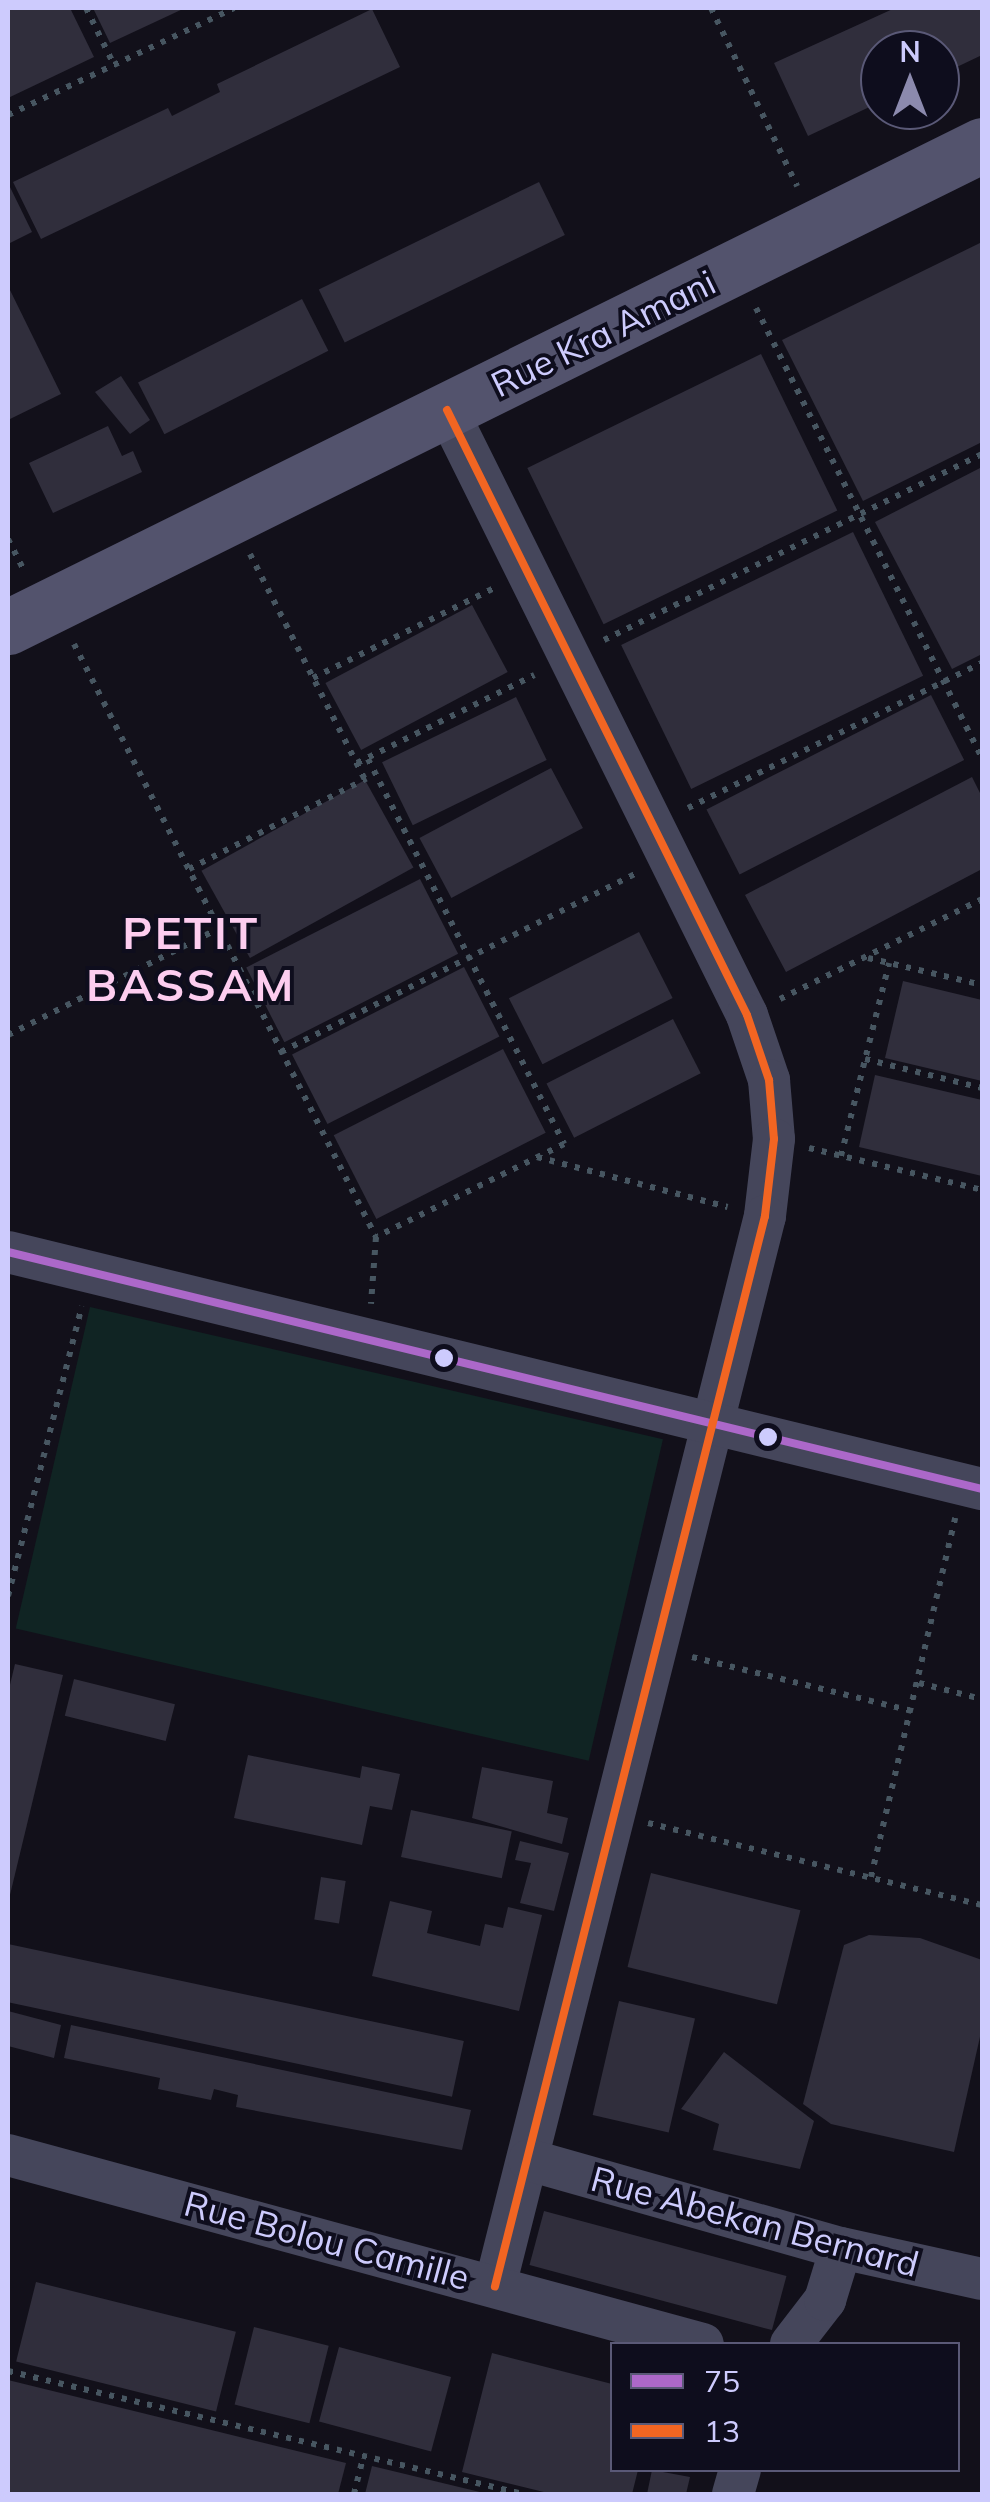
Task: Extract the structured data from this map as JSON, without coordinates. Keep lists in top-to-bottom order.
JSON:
{
  "streets": {
    "street": ["Rue Kra Amani", "Rue Abekan Bernard", "Rue Bolou Camille"]
  },
  "districts": ["PETIT BASSAM"],
  "lines": ["transit line 13", "transit line 75"],
  "legend": ["75", "13"],
  "north": "top"
}
